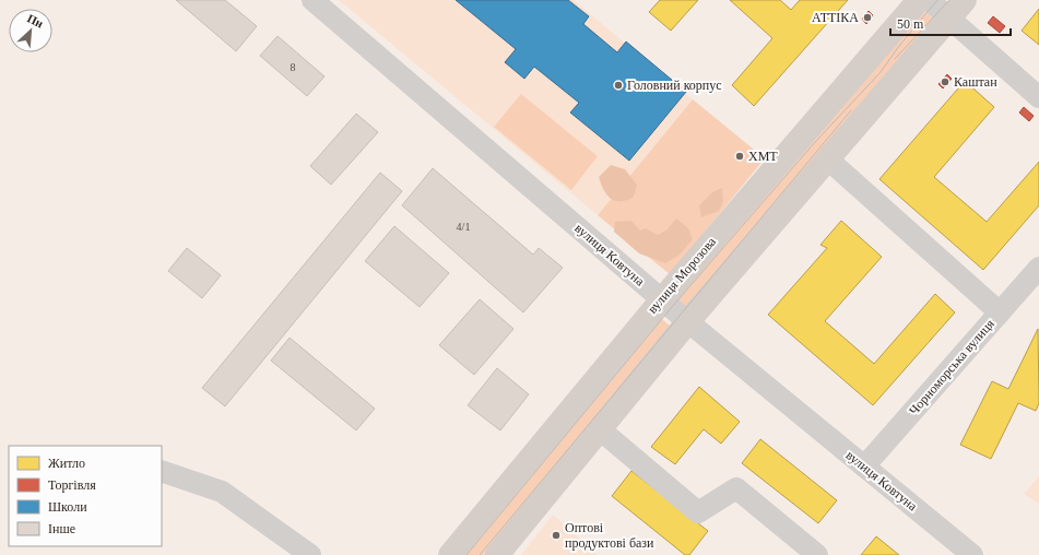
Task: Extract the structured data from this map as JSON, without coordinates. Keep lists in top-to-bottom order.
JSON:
{
  "streets": {
    "main road": ["вулиця Морозова"],
    "street": ["вулиця Ковтуна", "Чорноморська вулиця"]
  },
  "crossings": [
    ["вулиця Ковтуна", "вулиця Морозова"],
    ["вулиця Ковтуна", "Чорноморська вулиця"]
  ],
  "places": [
    "АТТІКА",
    "Каштан",
    "Головний корпус",
    "ХМТ",
    "Оптові продуктові бази"
  ],
  "house_numbers": ["8", "4/1"],
  "legend": [
    "Житло",
    "Торгівля",
    "Школи",
    "Інше"
  ],
  "scale_bar": "50 m",
  "north": "top right"
}
